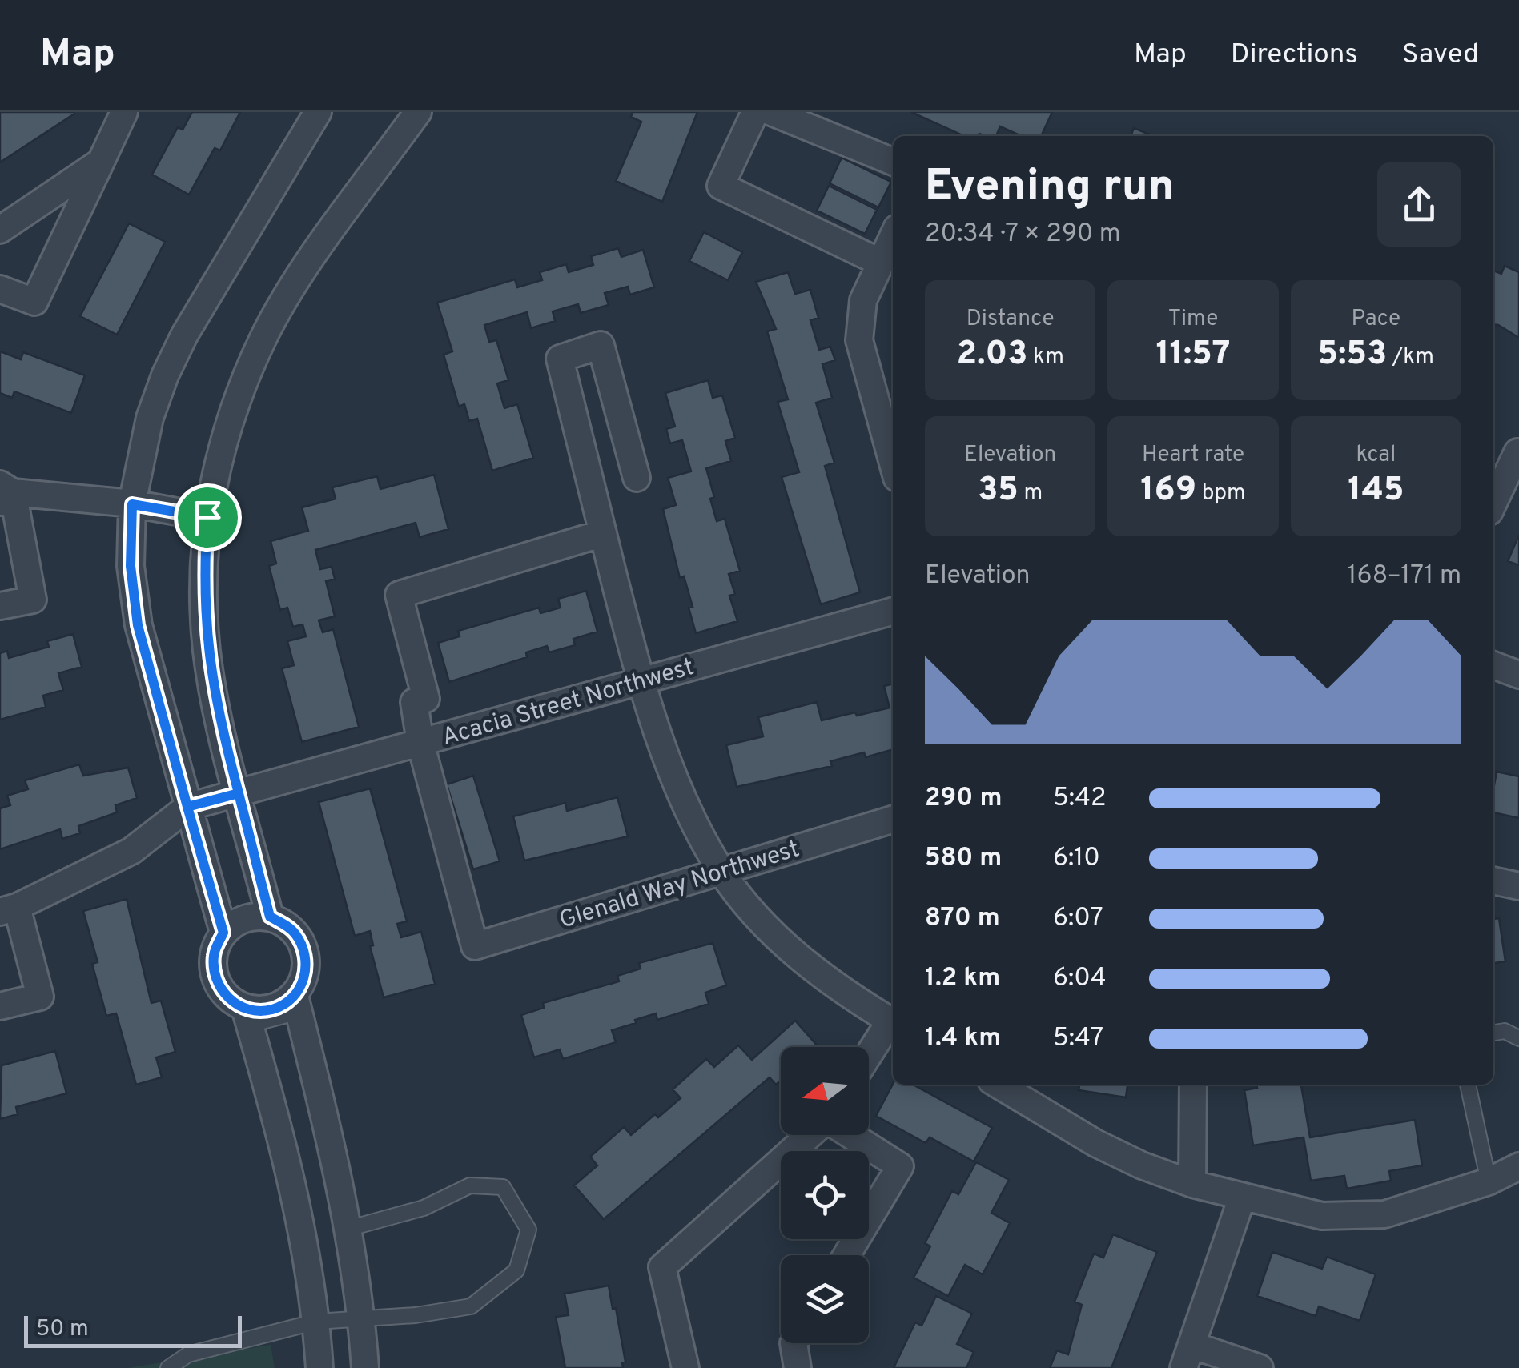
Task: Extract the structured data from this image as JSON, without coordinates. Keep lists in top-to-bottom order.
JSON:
{
  "streets": {
    "street": ["Acacia Street Northwest", "Glenald Way Northwest"]
  },
  "crossings": [
    ["Acacia Street Northwest", "Glenald Way Northwest"]
  ],
  "scale_bar": "50 m",
  "north": "left",
  "page": {
    "header": "Map",
    "nav": ["Map", "Directions", "Saved"],
    "heading": ["Evening run", "20:34 · 7 × 290 m"],
    "stats": [
      ["Distance", "2.03 km"],
      ["Time", "11:57"],
      ["Pace", "5:53 /km"],
      ["Elevation", "35 m"],
      ["Heart rate", "169 bpm"],
      ["kcal", "145"]
    ],
    "chart": ["Elevation", "168–171 m"],
    "list": [
      {
        "name": "290 m",
        "note": "5:42"
      },
      {
        "name": "580 m",
        "note": "6:10"
      },
      {
        "name": "870 m",
        "note": "6:07"
      },
      {
        "name": "1.2 km",
        "note": "6:04"
      },
      {
        "name": "1.4 km",
        "note": "5:47"
      }
    ],
    "scale": "50 m"
  }
}
